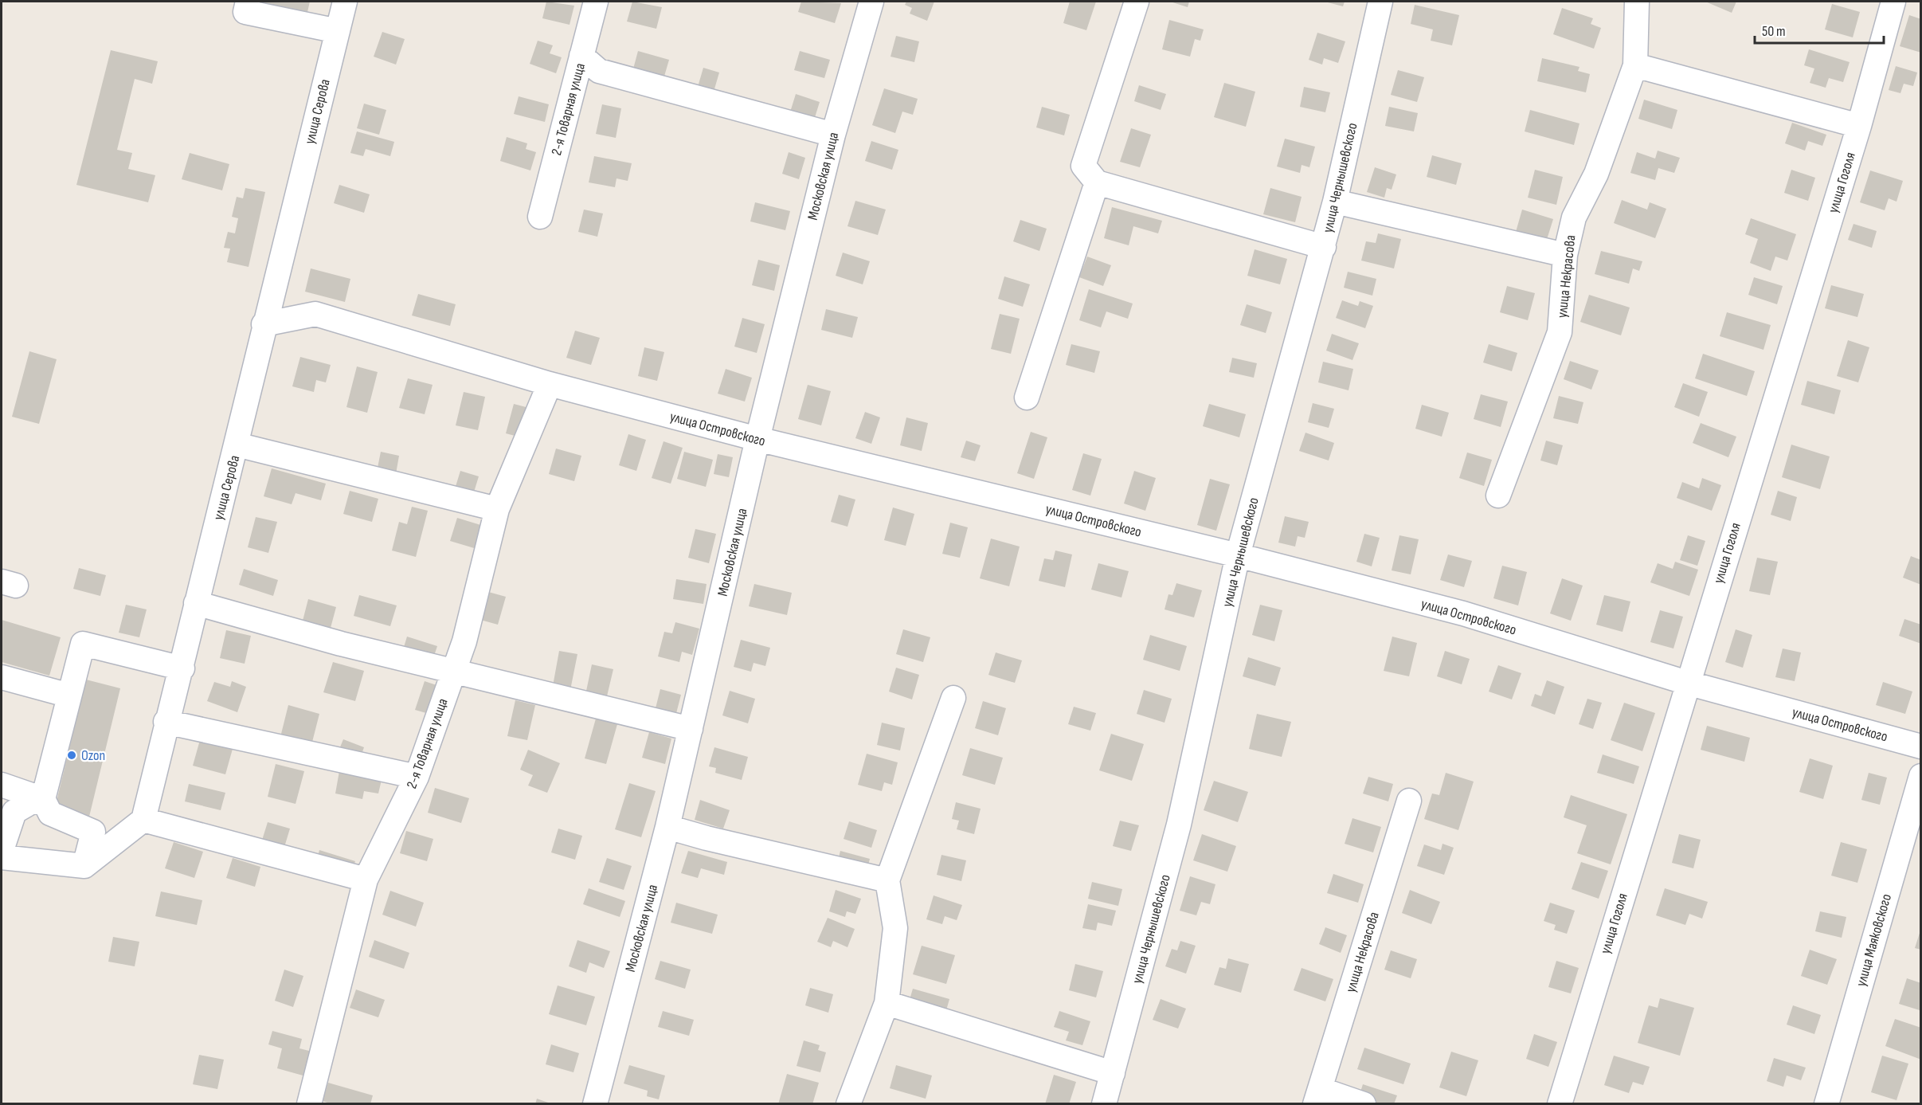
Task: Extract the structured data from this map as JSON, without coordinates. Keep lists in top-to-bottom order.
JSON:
{
  "streets": {
    "street": [
      "2-я Товарная улица",
      "улица Серова",
      "Московская улица",
      "улица Чернышевского",
      "улица Гоголя",
      "улица Некрасова",
      "улица Островского",
      "улица Маяковского"
    ]
  },
  "crossings": [
    ["2-я Товарная улица", "улица Островского"],
    ["улица Серова", "улица Островского"],
    ["Московская улица", "улица Островского"],
    ["улица Чернышевского", "улица Островского"],
    ["улица Гоголя", "улица Островского"]
  ],
  "places": ["Ozon"],
  "scale_bar": "50 m"
}
